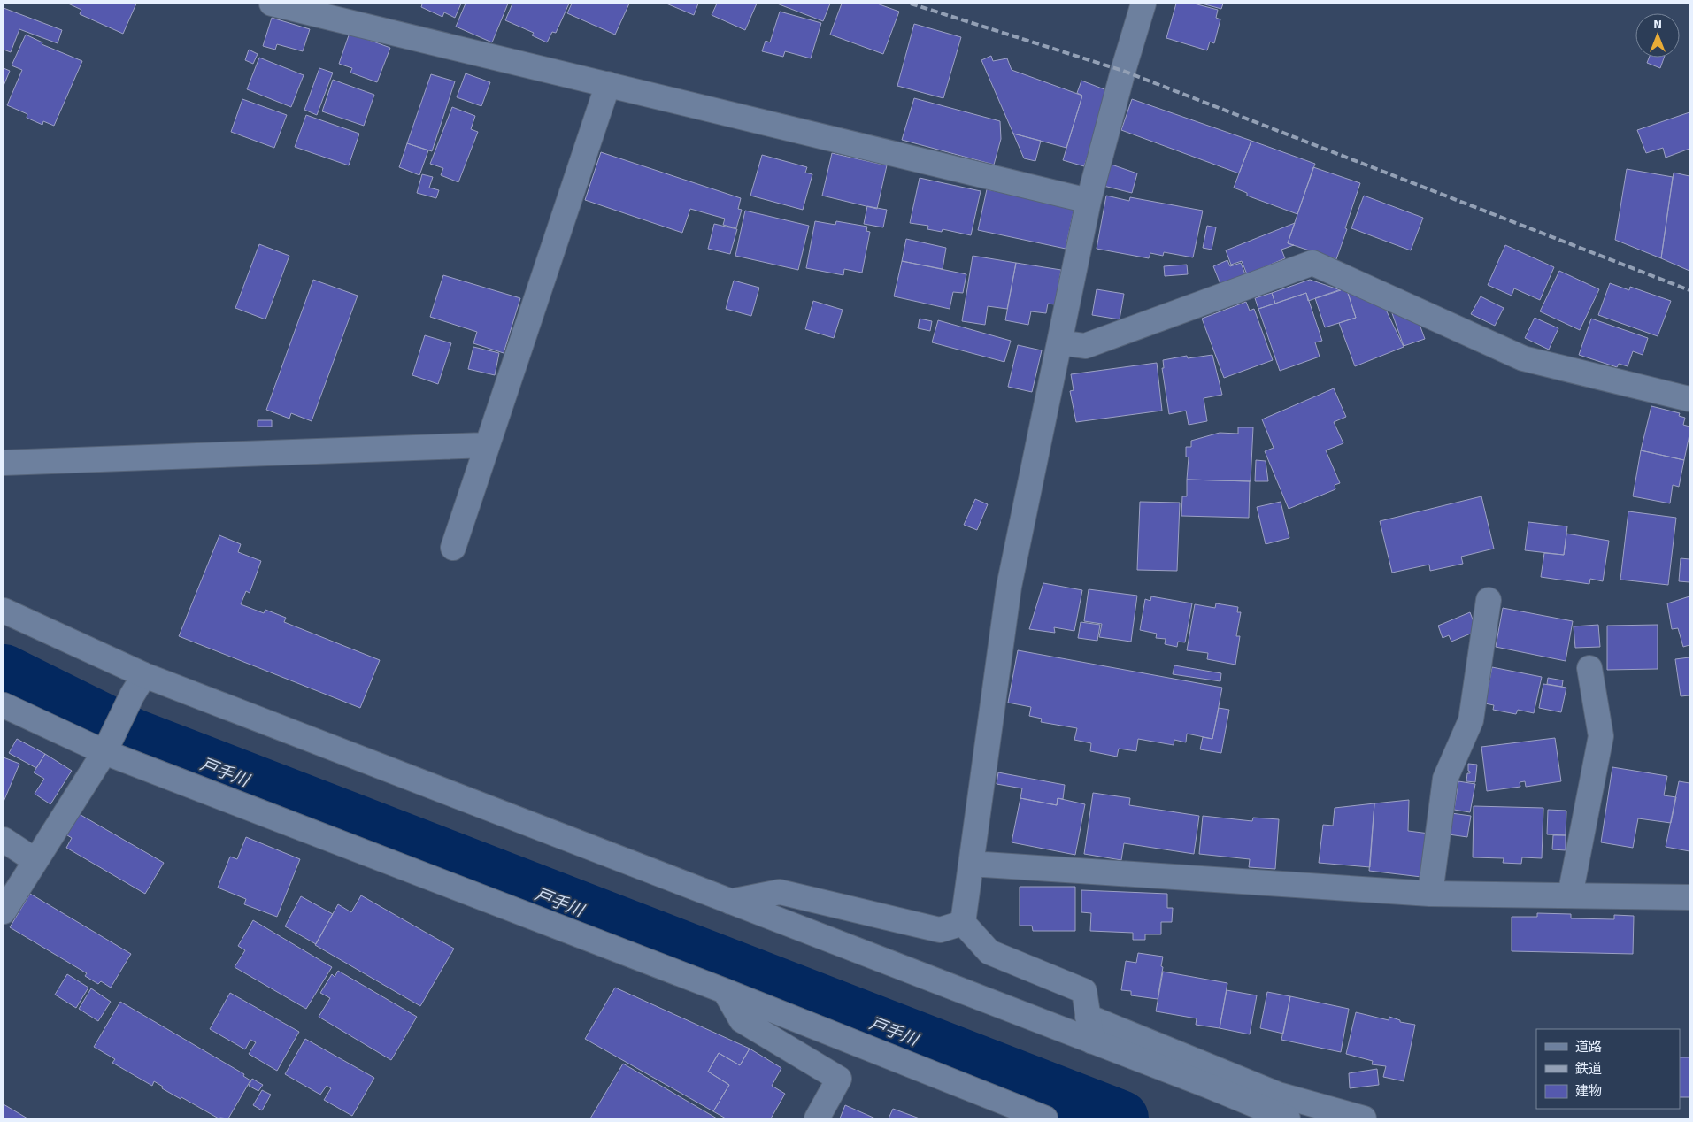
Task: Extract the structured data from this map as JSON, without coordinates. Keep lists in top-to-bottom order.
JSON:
{
  "water": ["戸手川"],
  "legend": ["道路", "鉄道", "建物"],
  "north": "top"
}
